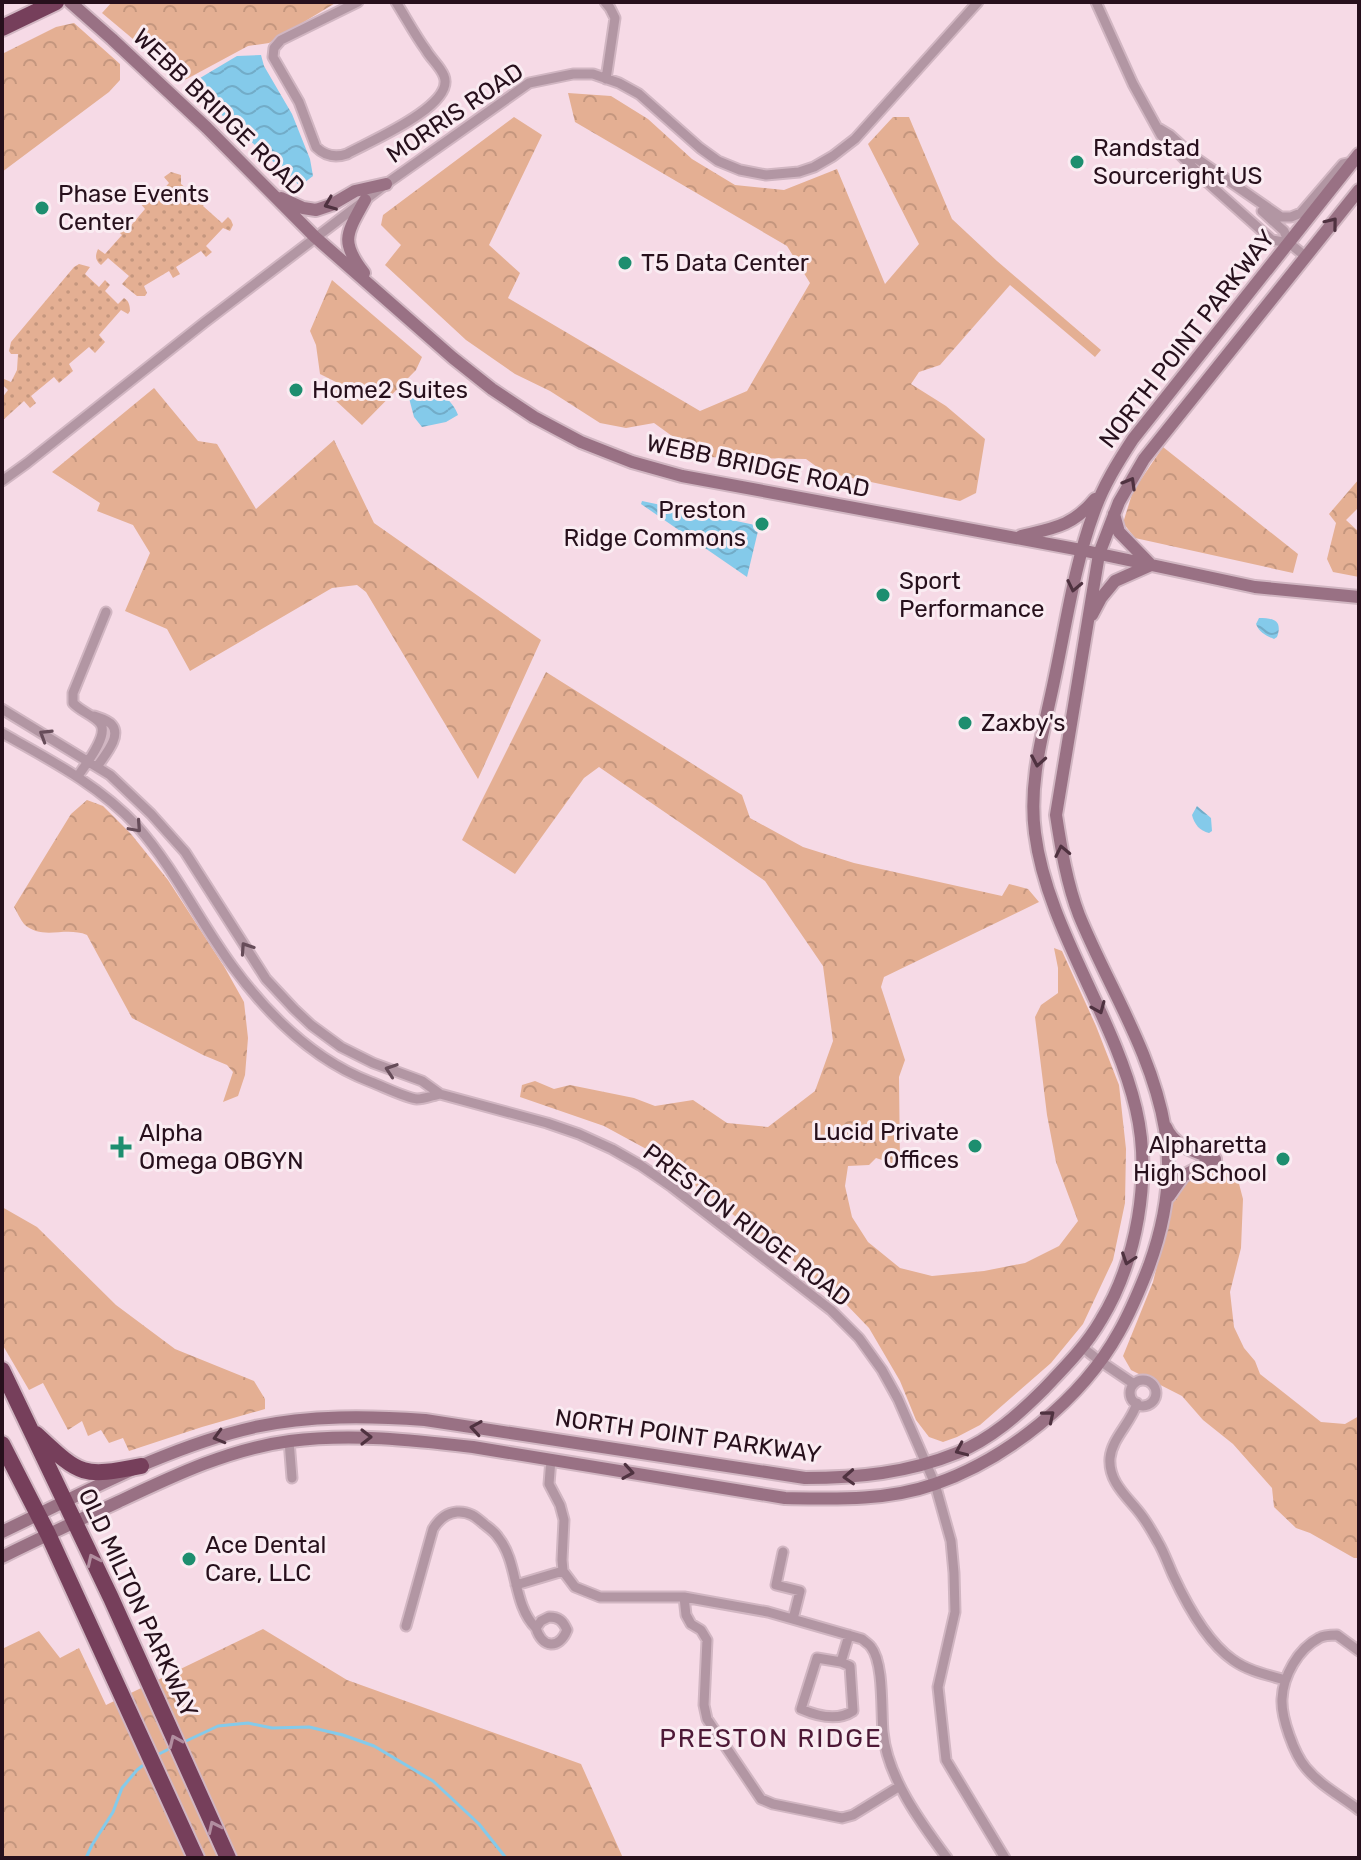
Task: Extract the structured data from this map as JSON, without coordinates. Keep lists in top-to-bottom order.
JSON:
{
  "streets": {
    "highway": ["OLD MILTON PARKWAY"],
    "street": [
      "WEBB BRIDGE ROAD",
      "MORRIS ROAD",
      "NORTH POINT PARKWAY",
      "PRESTON RIDGE ROAD"
    ]
  },
  "crossings": [
    ["WEBB BRIDGE ROAD", "MORRIS ROAD"],
    ["WEBB BRIDGE ROAD", "NORTH POINT PARKWAY"],
    ["NORTH POINT PARKWAY", "PRESTON RIDGE ROAD"],
    ["NORTH POINT PARKWAY", "OLD MILTON PARKWAY"]
  ],
  "districts": ["PRESTON RIDGE"],
  "places": {
    "other": [
      "Randstad Sourceright US",
      "Phase Events Center",
      "T5 Data Center",
      "Home2 Suites",
      "Preston Ridge Commons",
      "Sport Performance",
      "Zaxby's",
      "Lucid Private Offices",
      "Alpharetta High School",
      "Ace Dental Care, LLC"
    ],
    "health": ["Alpha Omega OBGYN"]
  }
}
